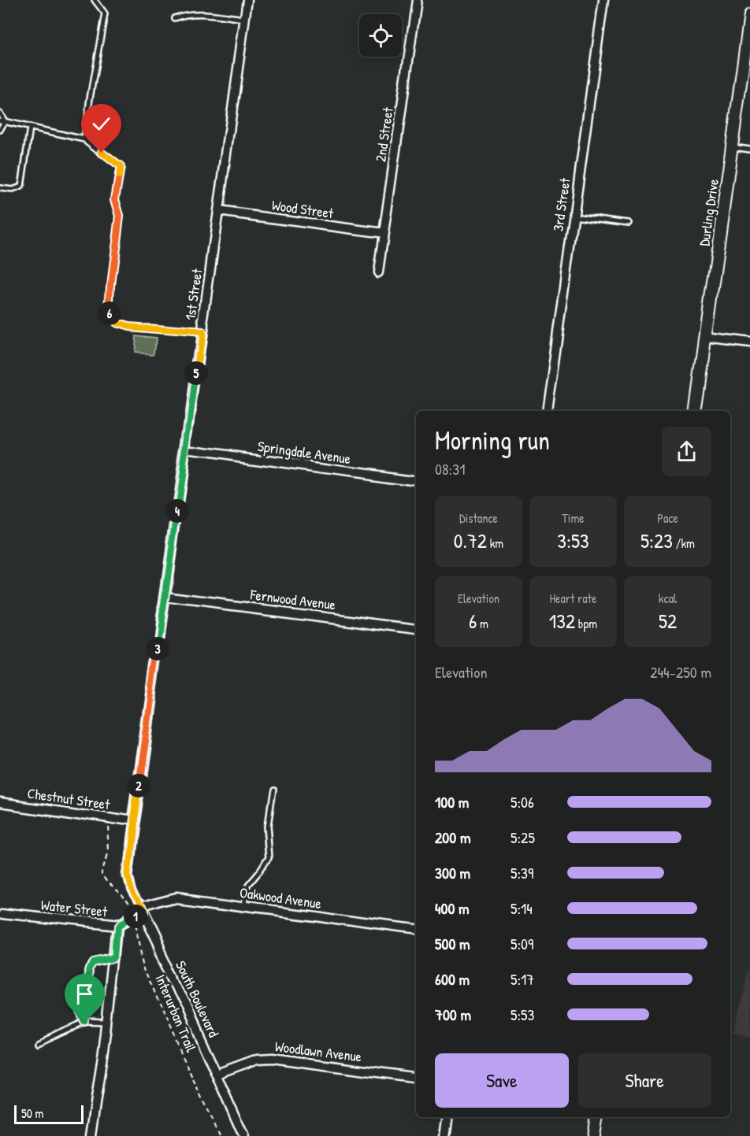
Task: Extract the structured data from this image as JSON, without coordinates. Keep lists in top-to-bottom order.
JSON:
{
  "streets": {
    "street": [
      "2nd Street",
      "3rd Street",
      "Wood Street",
      "Durling Drive",
      "1st Street",
      "Springdale Avenue",
      "Fernwood Avenue",
      "Chestnut Street",
      "Oakwood Avenue",
      "Water Street",
      "South Boulevard",
      "Woodlawn Avenue"
    ],
    "path": ["Interurban Trail"]
  },
  "crossings": [
    ["2nd Street", "Wood Street"],
    ["Wood Street", "1st Street"],
    ["1st Street", "Springdale Avenue"],
    ["1st Street", "Fernwood Avenue"],
    ["1st Street", "Chestnut Street"],
    ["1st Street", "South Boulevard"],
    ["Chestnut Street", "Interurban Trail"],
    ["Oakwood Avenue", "Water Street"],
    ["Oakwood Avenue", "South Boulevard"],
    ["Water Street", "South Boulevard"],
    ["Water Street", "Interurban Trail"],
    ["South Boulevard", "Woodlawn Avenue"]
  ],
  "scale_bar": "50 m",
  "page": {
    "pins": [
      "6",
      "5",
      "4",
      "3",
      "2",
      "1"
    ],
    "heading": ["Morning run", "08:31"],
    "stats": [
      ["Distance", "0.72 km"],
      ["Time", "3:53"],
      ["Pace", "5:23 /km"],
      ["Elevation", "6 m"],
      ["Heart rate", "132 bpm"],
      ["kcal", "52"]
    ],
    "chart": ["Elevation", "244–250 m"],
    "list": [
      {
        "name": "100 m",
        "note": "5:06"
      },
      {
        "name": "200 m",
        "note": "5:25"
      },
      {
        "name": "300 m",
        "note": "5:39"
      },
      {
        "name": "400 m",
        "note": "5:14"
      },
      {
        "name": "500 m",
        "note": "5:09"
      },
      {
        "name": "600 m",
        "note": "5:17"
      },
      {
        "name": "700 m",
        "note": "5:53"
      }
    ],
    "buttons": ["Save", "Share"],
    "scale": "50 m"
  }
}
